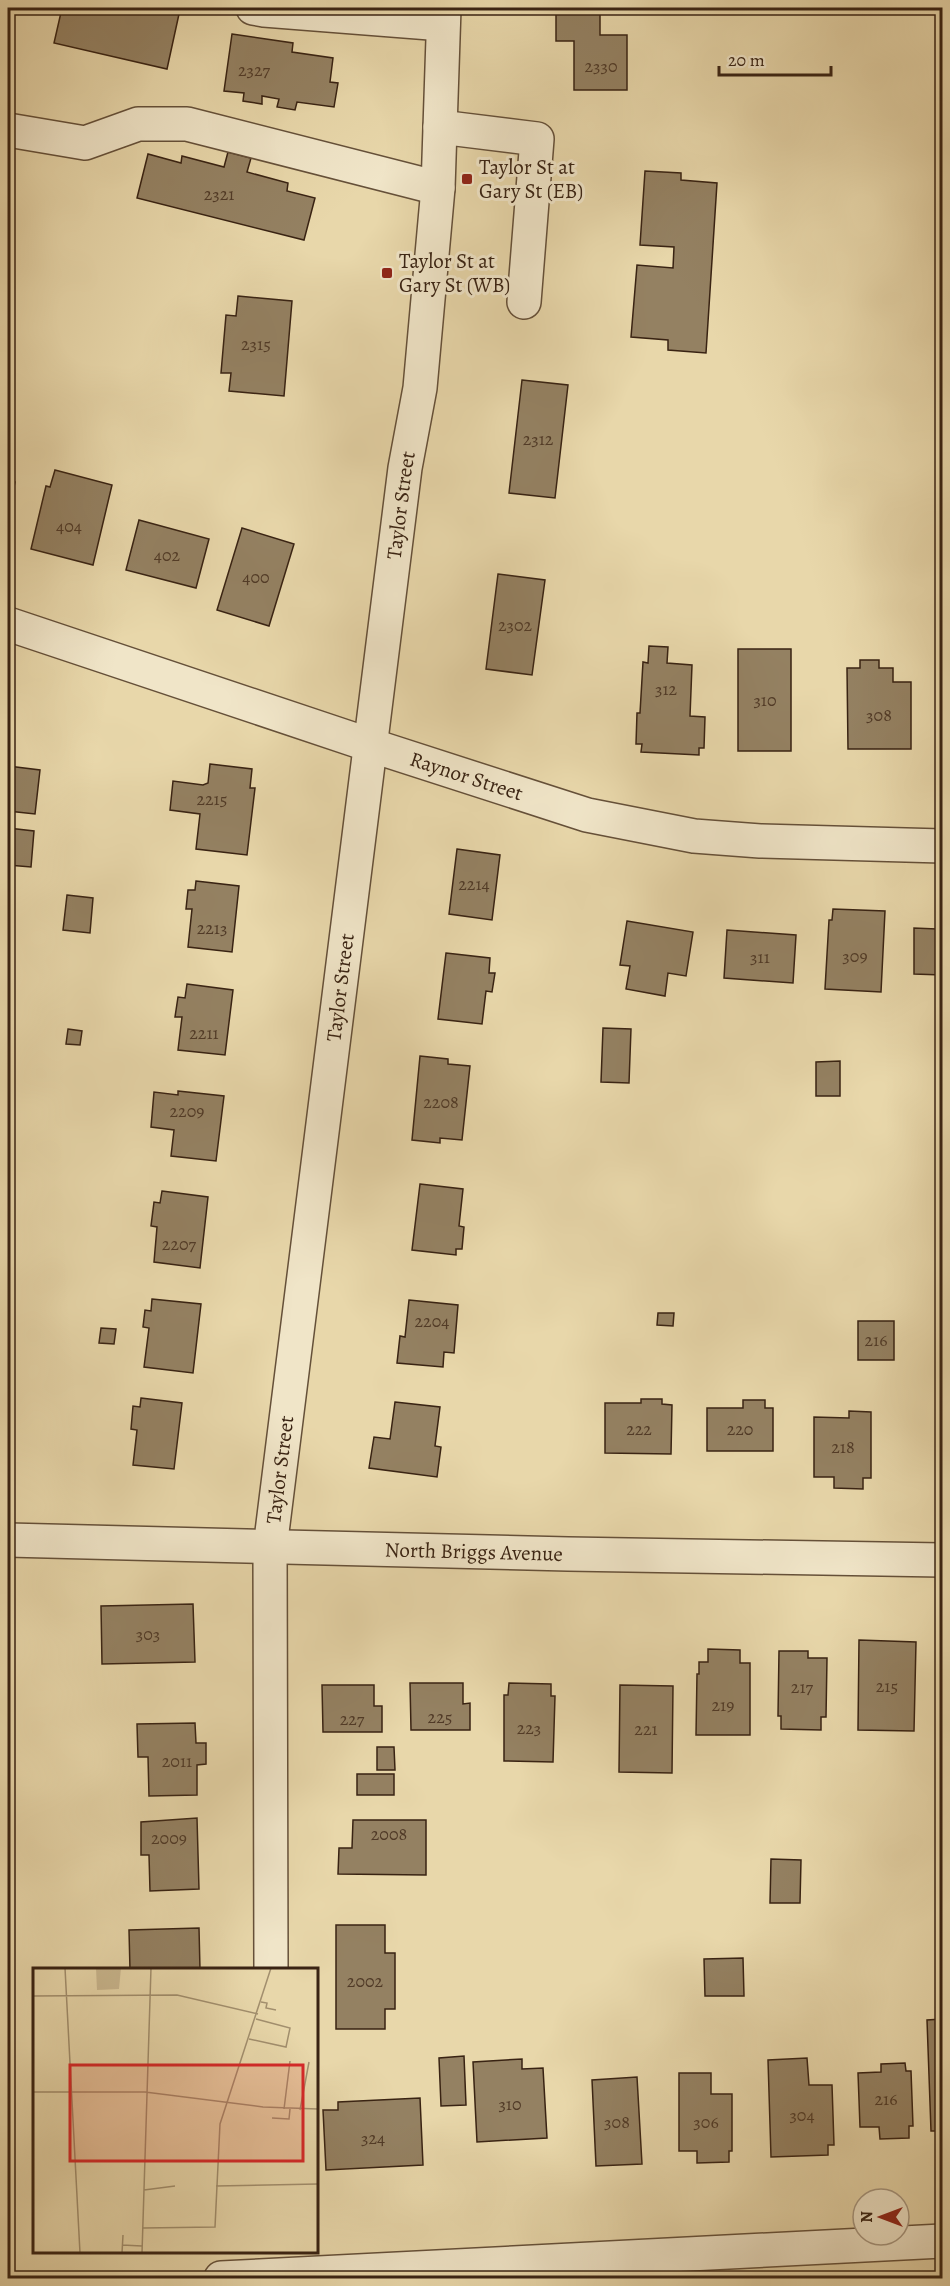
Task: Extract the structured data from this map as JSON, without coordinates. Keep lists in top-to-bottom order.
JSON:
{
  "streets": {
    "street": ["Taylor Street", "Raynor Street", "North Briggs Avenue"]
  },
  "crossings": [
    ["Taylor Street", "Raynor Street"],
    ["Taylor Street", "North Briggs Avenue"]
  ],
  "places": {
    "transit": ["Taylor St at Gary St (EB)", "Taylor St at Gary St (WB)"]
  },
  "house_numbers": [
    "2330",
    "2327",
    "2321",
    "2315",
    "2312",
    "404",
    "402",
    "400",
    "2302",
    "312",
    "310",
    "308",
    "2215",
    "2214",
    "2213",
    "309",
    "311",
    "2211",
    "2208",
    "2209",
    "2207",
    "2204",
    "216",
    "222",
    "220",
    "218",
    "303",
    "215",
    "217",
    "219",
    "225",
    "227",
    "223",
    "221",
    "2011",
    "2008",
    "2009",
    "2002",
    "216",
    "310",
    "304",
    "308",
    "306",
    "324"
  ],
  "scale_bar": "20 m",
  "north": "left"
}
